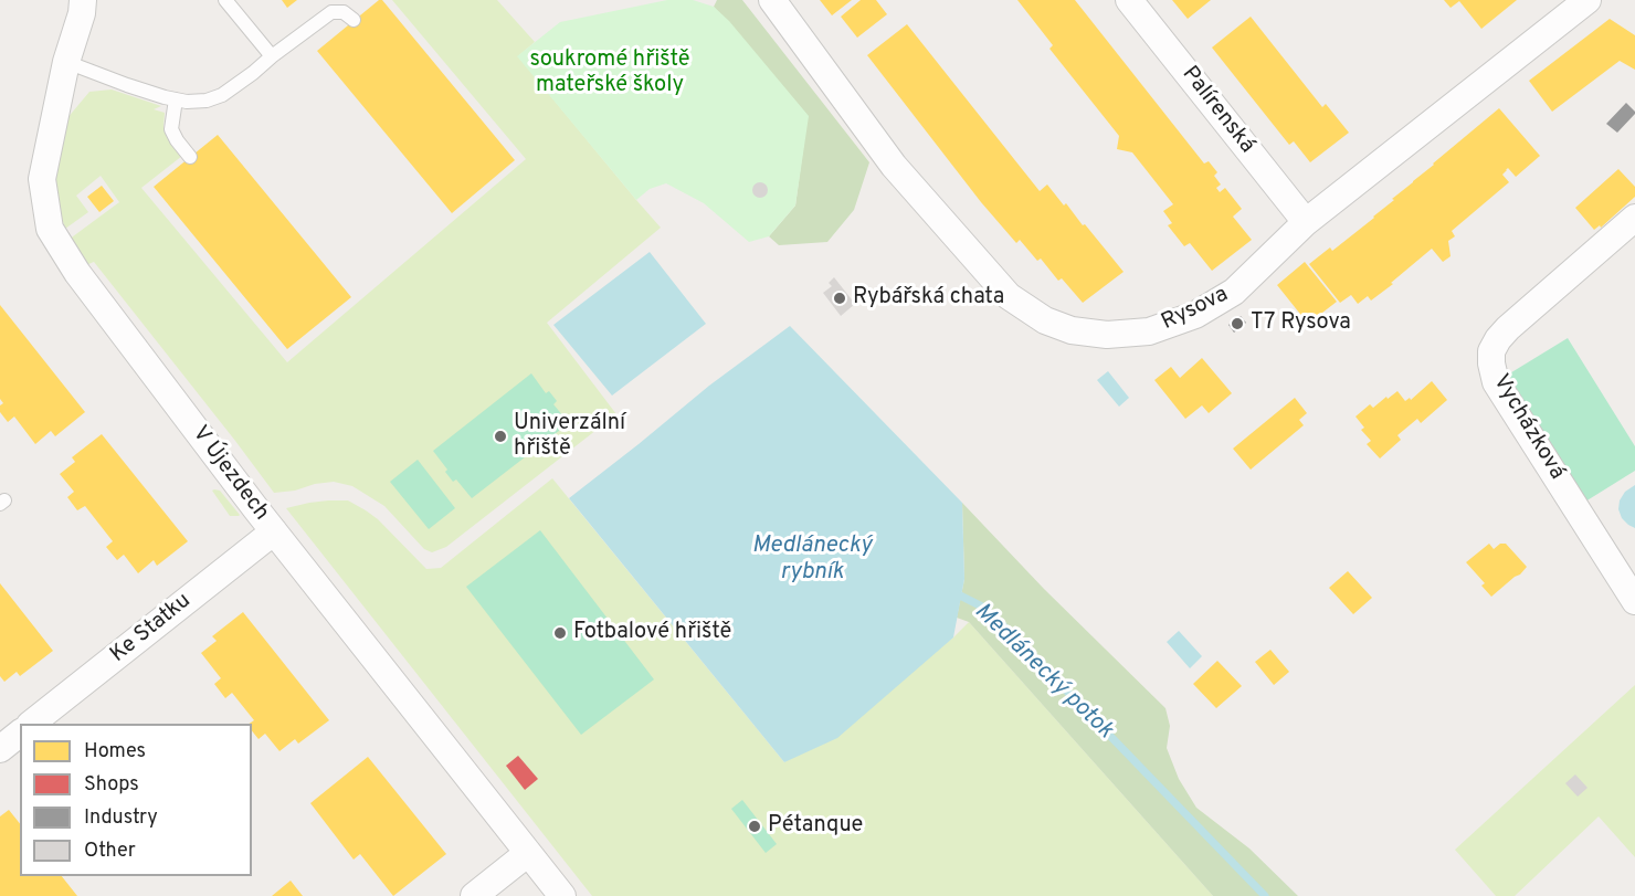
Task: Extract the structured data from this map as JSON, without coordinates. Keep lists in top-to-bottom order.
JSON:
{
  "streets": {
    "street": [
      "Palírenská",
      "Rysova",
      "Vycházková",
      "V Újezdech",
      "Ke Statku"
    ]
  },
  "crossings": [
    ["Palírenská", "Rysova"],
    ["V Újezdech", "Ke Statku"]
  ],
  "water": ["Medlánecký rybník", "Medlánecký potok"],
  "parks": ["soukromé hřiště mateřské školy"],
  "places": [
    "Rybářská chata",
    "T7 Rysova",
    "Univerzální hřiště",
    "Fotbalové hřiště",
    "Pétanque"
  ],
  "legend": [
    "Homes",
    "Shops",
    "Industry",
    "Other"
  ]
}
